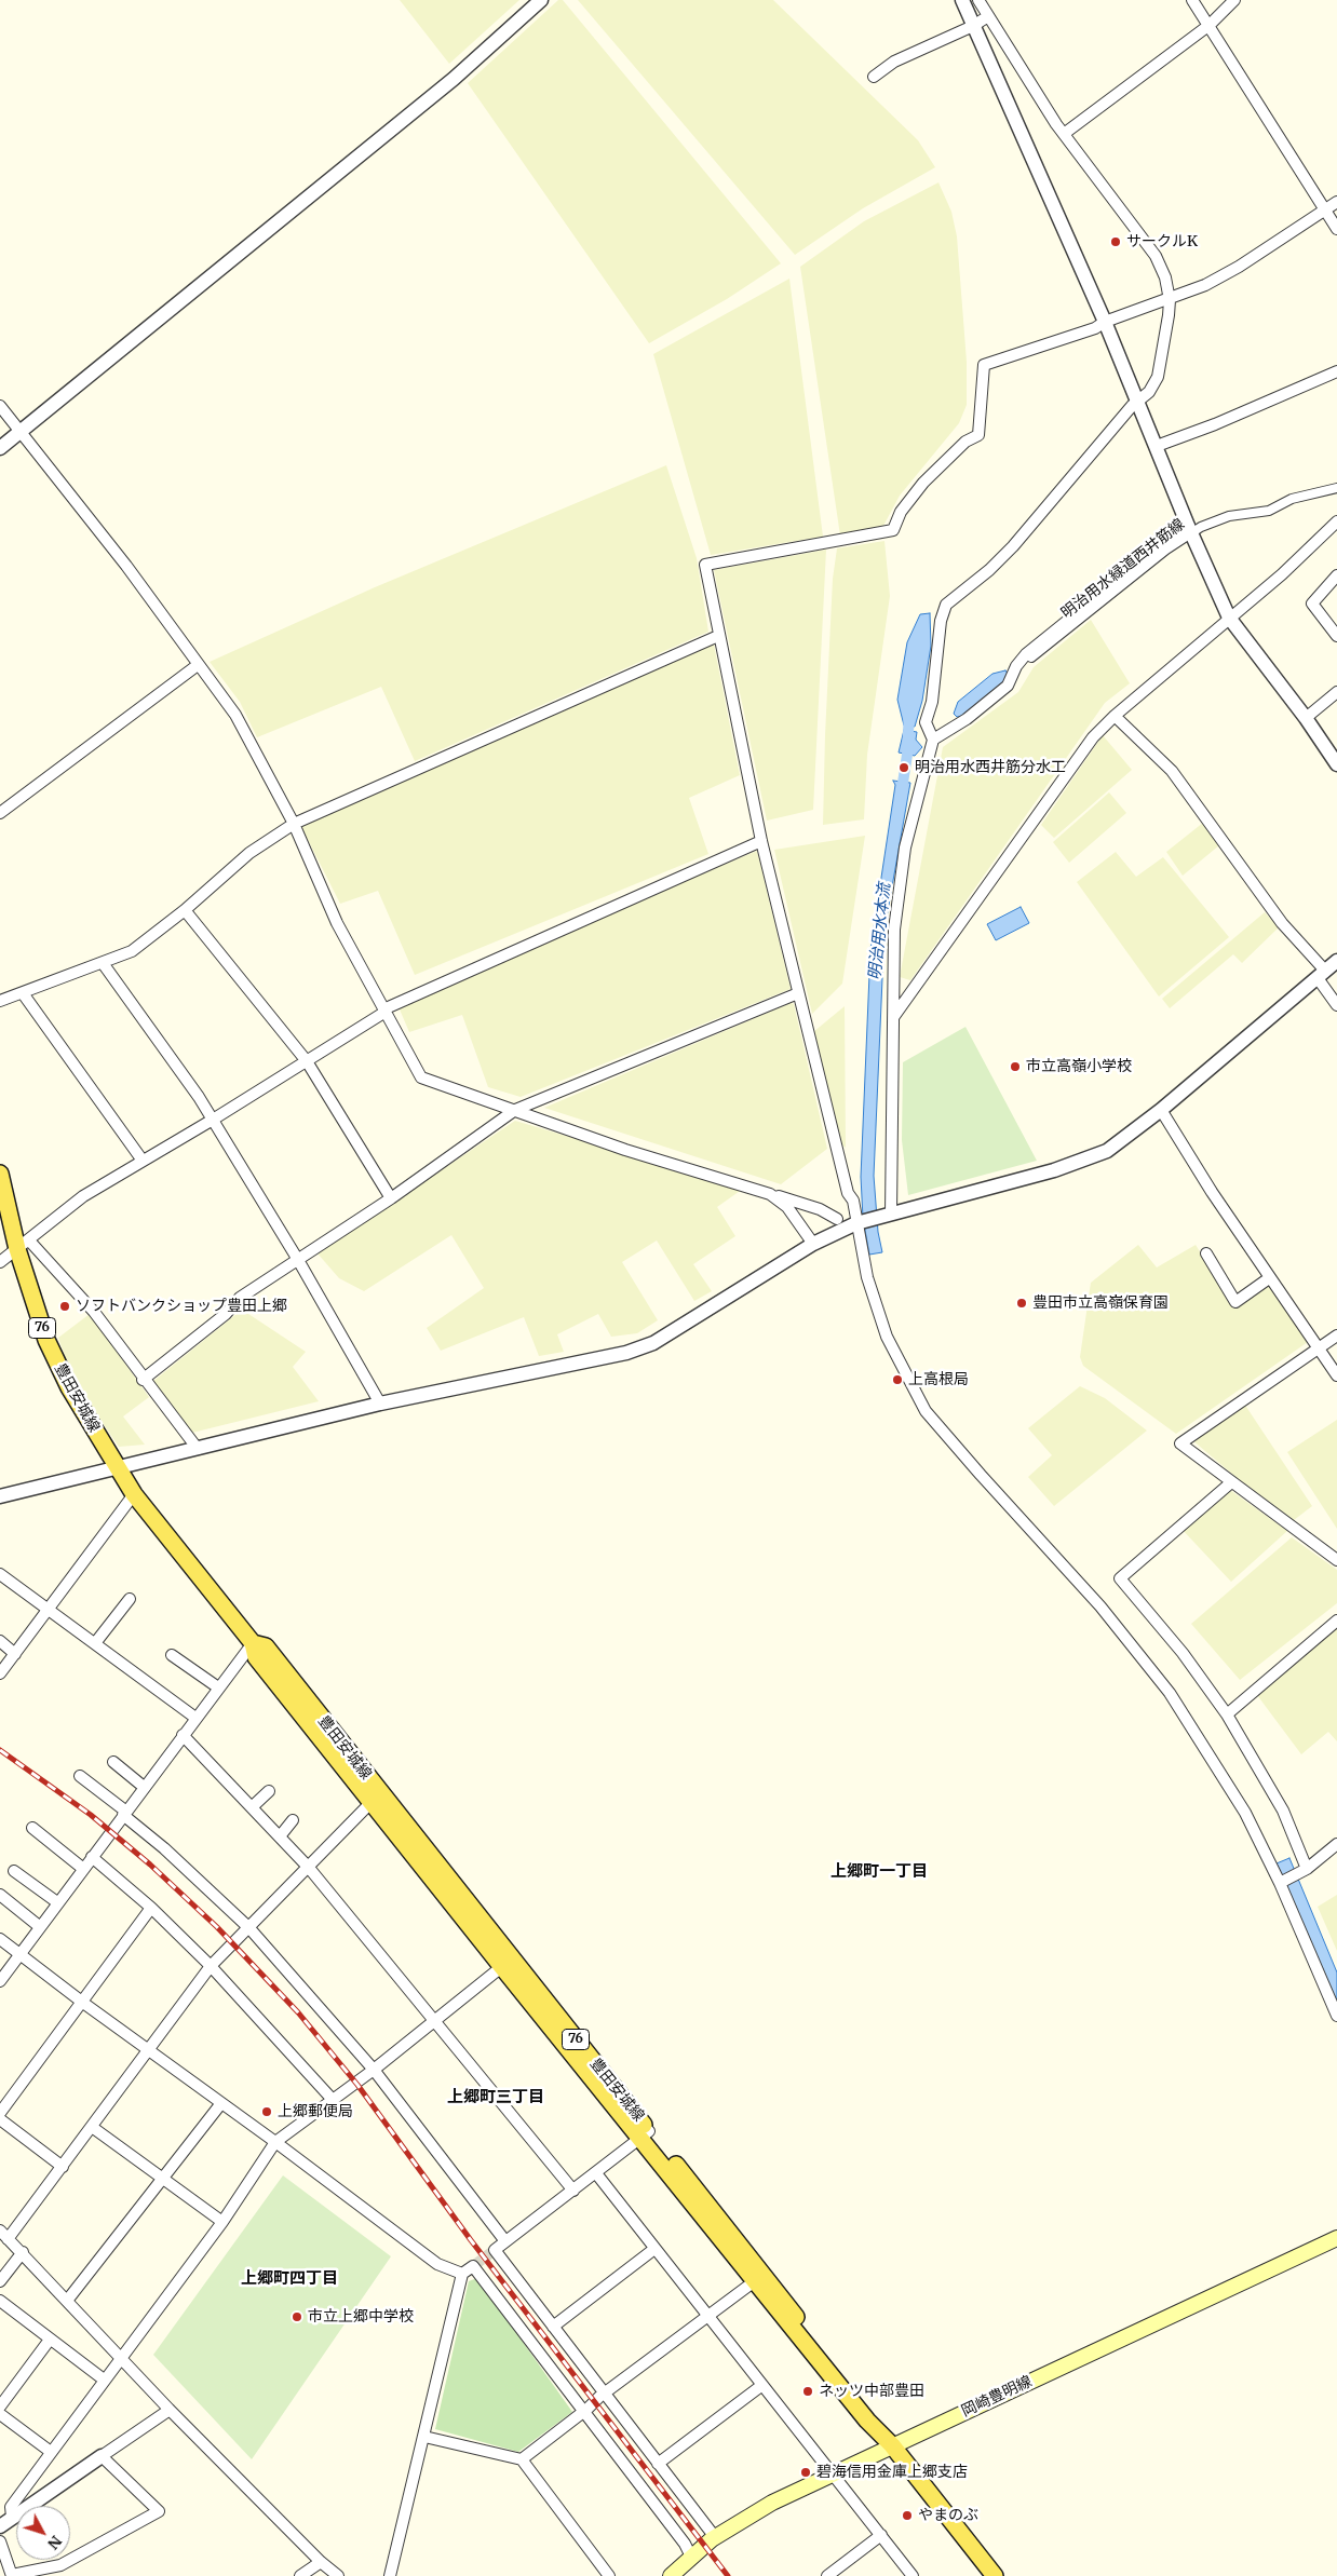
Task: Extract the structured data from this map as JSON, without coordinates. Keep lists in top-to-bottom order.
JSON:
{
  "streets": {
    "main road": ["76", "豊田安城線", "岡崎豊明線"],
    "street": ["明治用水緑道西井筋線"]
  },
  "crossings": [
    ["豊田安城線", "岡崎豊明線"]
  ],
  "districts": ["上郷町一丁目", "上郷町三丁目", "上郷町四丁目"],
  "water": ["明治用水本流"],
  "places": [
    "サークルK",
    "明治用水西井筋分水工",
    "市立高嶺小学校",
    "豊田市立高嶺保育園",
    "ソフトバンクショップ豊田上郷",
    "上高根局",
    "上郷郵便局",
    "市立上郷中学校",
    "ネッツ中部豊田",
    "碧海信用金庫上郷支店",
    "やまのぶ"
  ],
  "north": "bottom right"
}
